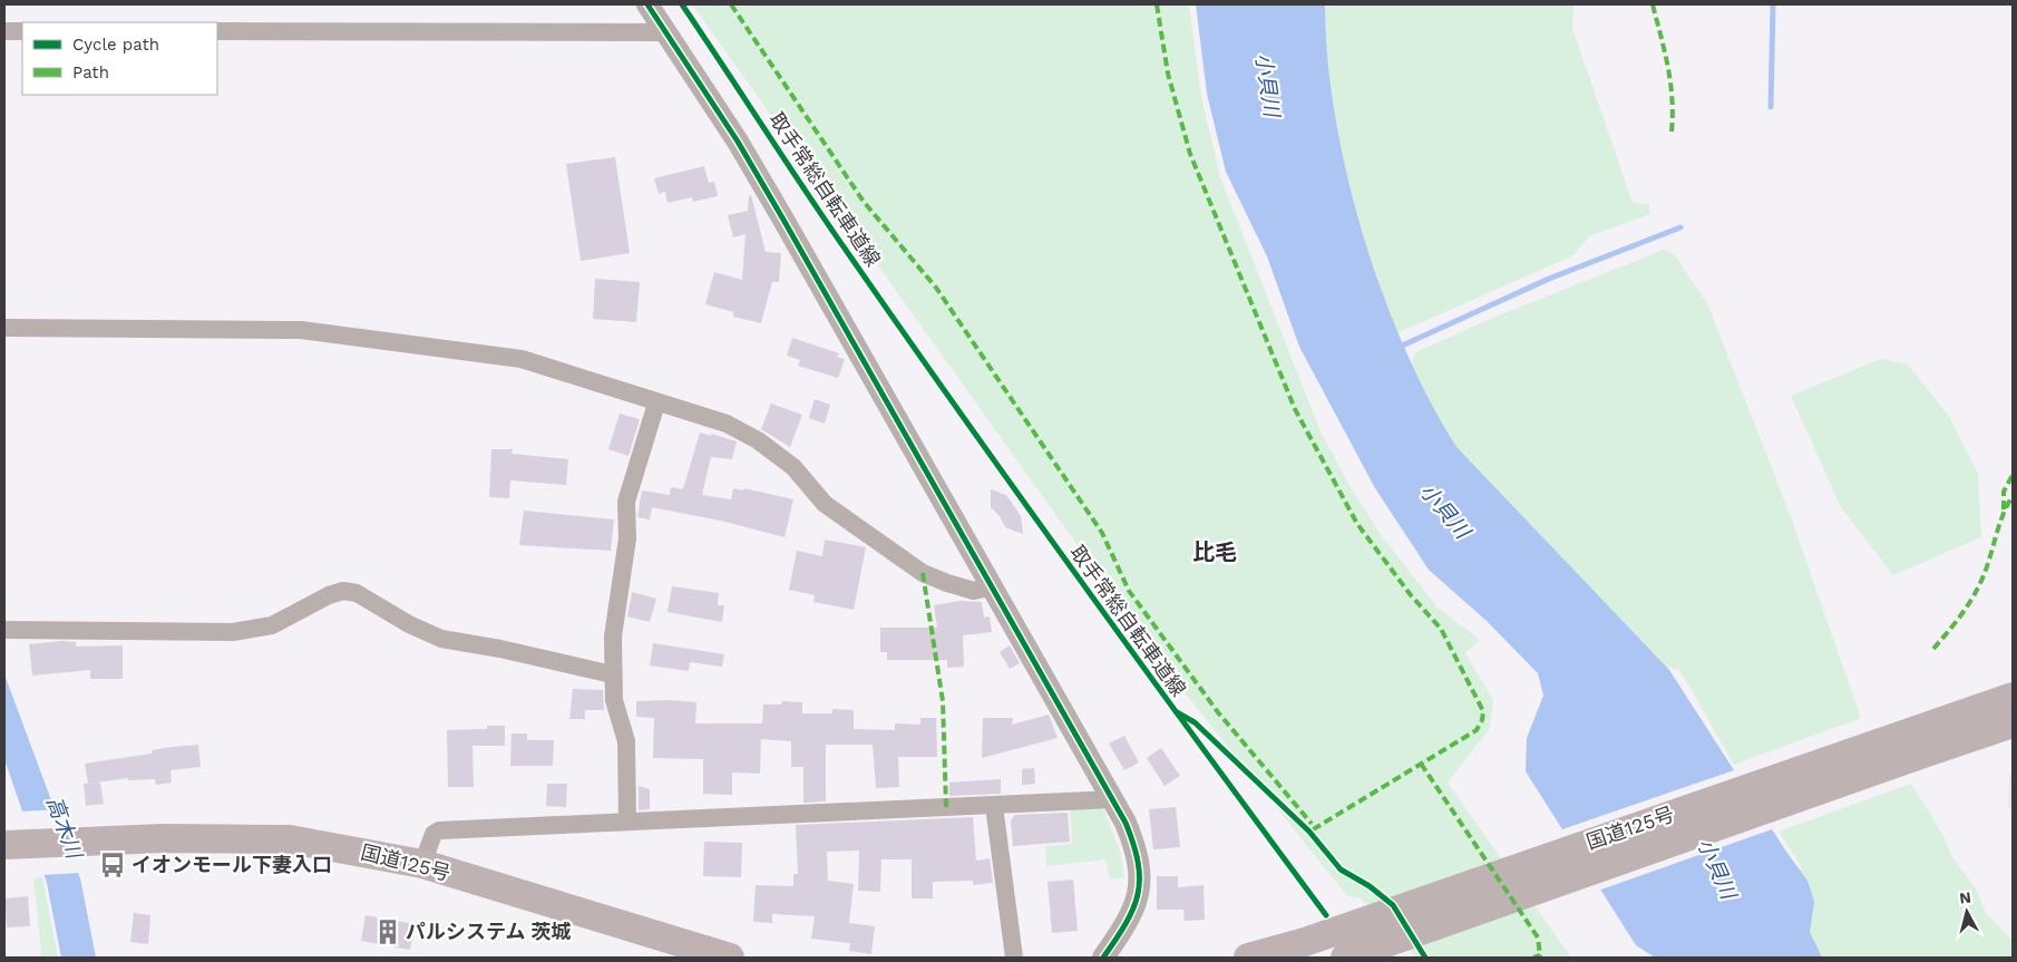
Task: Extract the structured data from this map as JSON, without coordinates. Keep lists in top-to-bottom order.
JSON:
{
  "streets": {
    "highway": ["国道125号"],
    "cycle path": ["取手常総自転車道線"]
  },
  "districts": ["比毛"],
  "water": ["小貝川", "高木川"],
  "places": {
    "bus stop": ["イオンモール下妻入口"],
    "building": ["パルシステム 茨城"]
  },
  "legend": ["Cycle path", "Path"],
  "north": "top"
}
